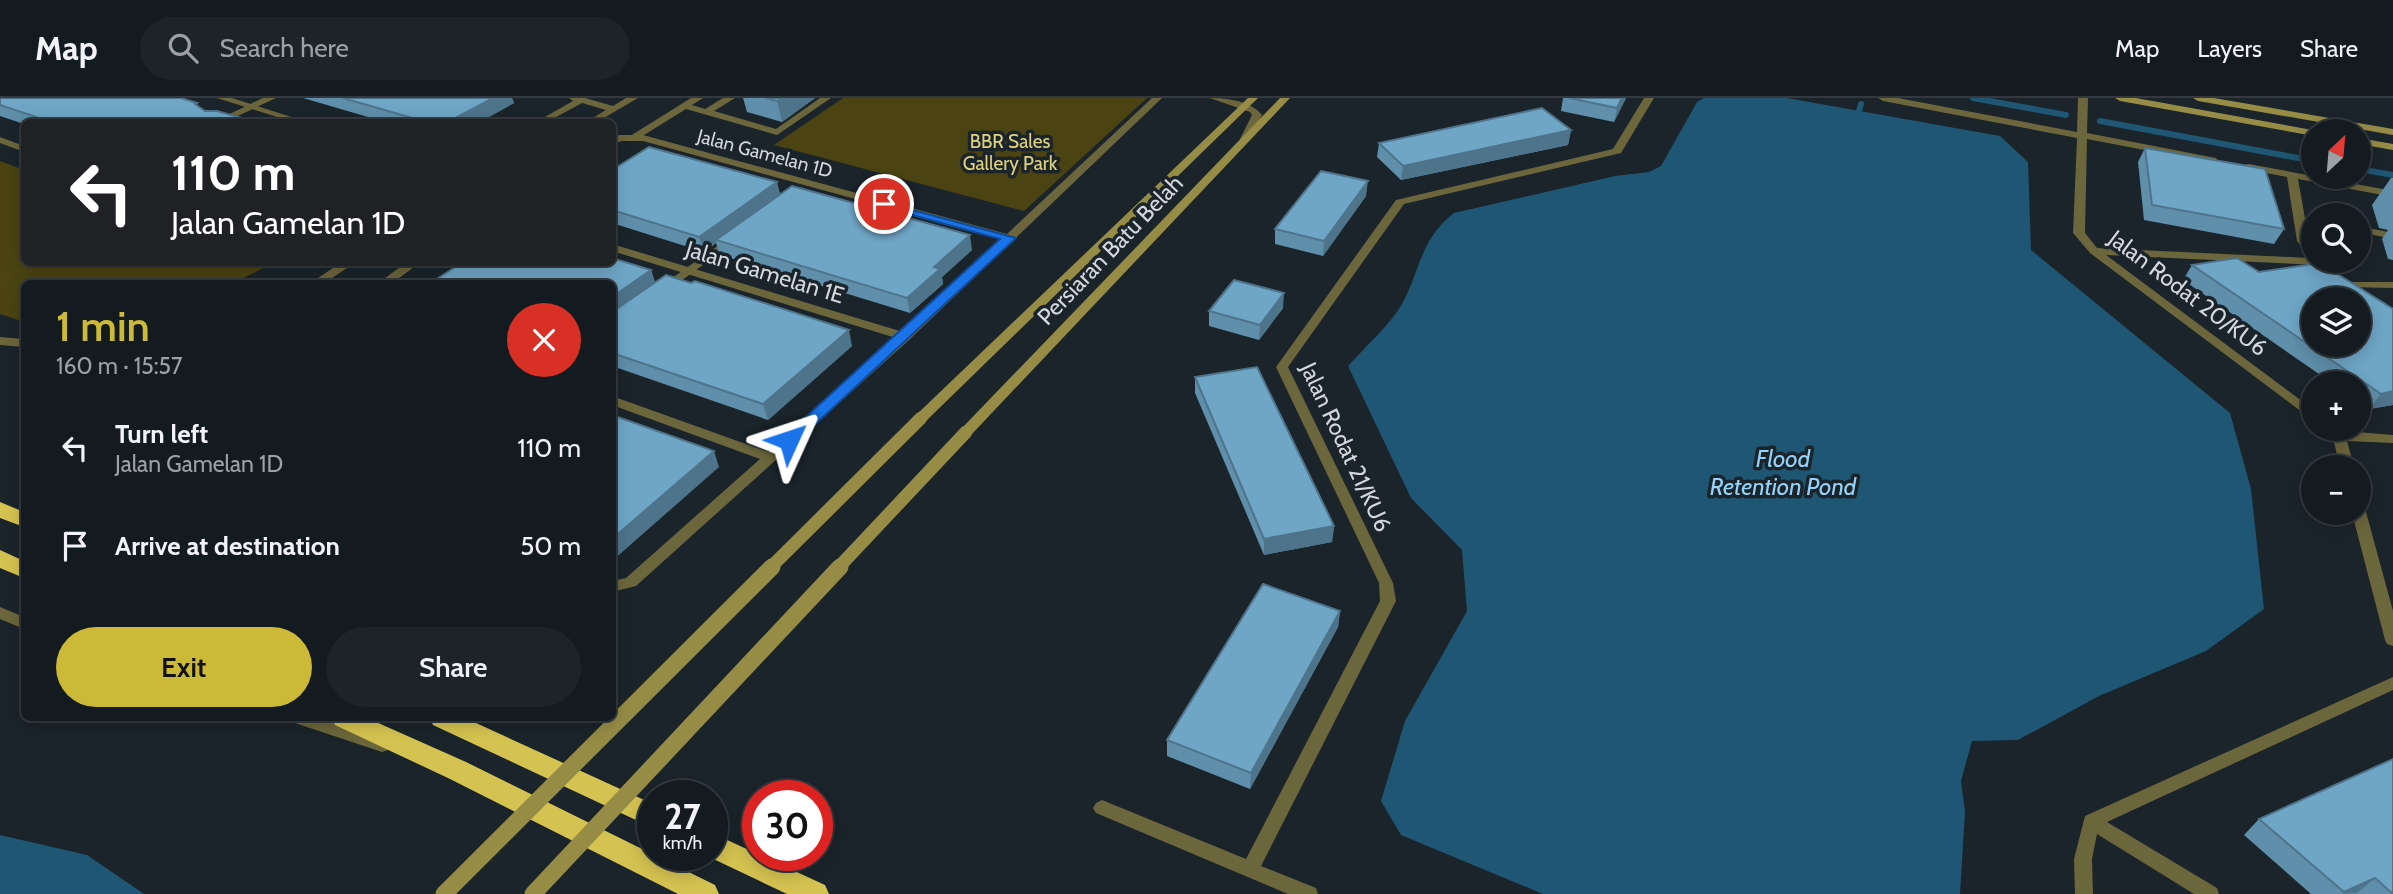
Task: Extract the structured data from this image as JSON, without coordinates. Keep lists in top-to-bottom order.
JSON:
{
  "streets": {
    "street": [
      "Jalan Gamelan 1D",
      "Persiaran Batu Belah",
      "Jalan Gamelan 1E",
      "Jalan Rodat 20/KU6",
      "Jalan Rodat 21/KU6"
    ]
  },
  "water": ["Flood Retention Pond"],
  "parks": ["BBR Sales Gallery Park"],
  "north": "top right",
  "page": {
    "header": "Map",
    "search": "Search here",
    "nav": ["Map", "Layers", "Share"],
    "map_buttons": ["+", "−"],
    "turn": ["110 m", "Jalan Gamelan 1D"],
    "heading": ["1 min", "160 m · 15:57"],
    "list": [
      {
        "name": "Turn left",
        "note": "Jalan Gamelan 1D",
        "value": "110 m"
      },
      {
        "name": "Arrive at destination",
        "value": "50 m"
      }
    ],
    "buttons": ["Exit", "Share"],
    "speed": "27 km/h",
    "limit": "30"
  }
}
